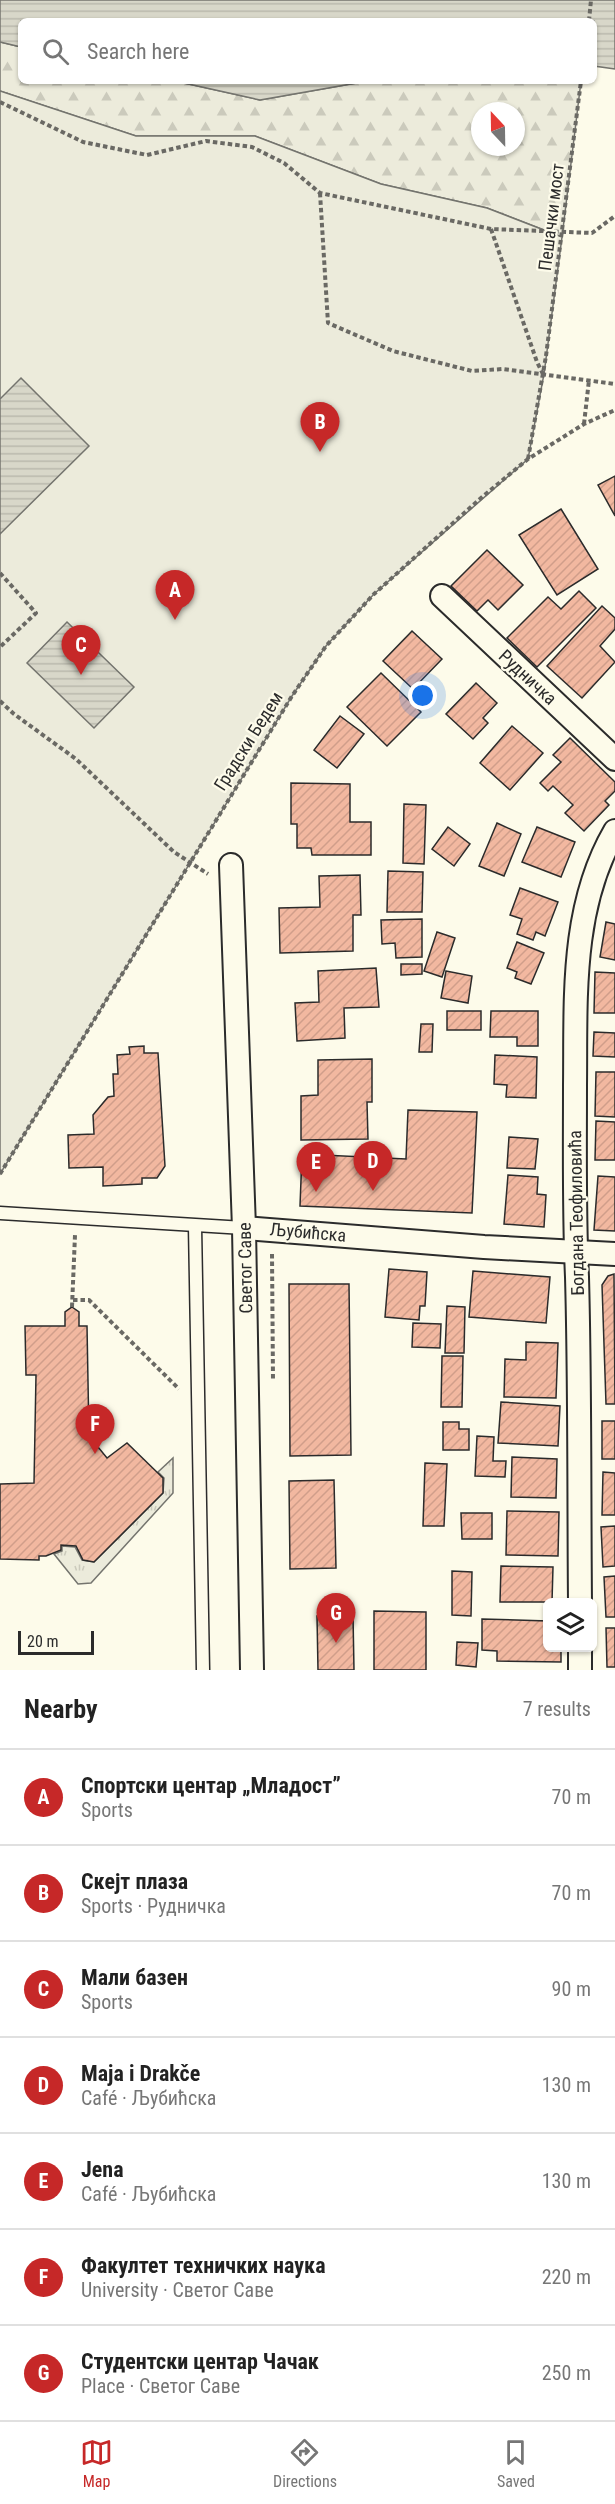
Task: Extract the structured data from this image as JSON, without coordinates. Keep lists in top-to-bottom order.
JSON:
{
  "streets": {
    "street": [
      "Рудничка",
      "Богдана Теофиловића",
      "Љубићска",
      "Светог Саве"
    ],
    "path": ["Пешачки мост", "Градски Бедем"]
  },
  "crossings": [
    ["Пешачки мост", "Градски Бедем"],
    ["Богдана Теофиловића", "Љубићска"],
    ["Љубићска", "Светог Саве"]
  ],
  "scale_bar": "20 m",
  "north": "top",
  "page": {
    "search": "Search here",
    "pins": [
      "B",
      "A",
      "C",
      "D",
      "E",
      "F",
      "G"
    ],
    "scale": "20 m",
    "heading": ["Nearby", "7 results"],
    "list": [
      {
        "mark": "A",
        "name": "Спортски центар „Младост”",
        "note": "Sports",
        "value": "70 m"
      },
      {
        "mark": "B",
        "name": "Скејт плаза",
        "note": "Sports · Рудничка",
        "value": "70 m"
      },
      {
        "mark": "C",
        "name": "Мали базен",
        "note": "Sports",
        "value": "90 m"
      },
      {
        "mark": "D",
        "name": "Maja i Drakče",
        "note": "Café · Љубићска",
        "value": "130 m"
      },
      {
        "mark": "E",
        "name": "Jena",
        "note": "Café · Љубићска",
        "value": "130 m"
      },
      {
        "mark": "F",
        "name": "Факултет техничких наука",
        "note": "University · Светог Саве",
        "value": "220 m"
      },
      {
        "mark": "G",
        "name": "Студентски центар Чачак",
        "note": "Place · Светог Саве",
        "value": "250 m"
      }
    ],
    "nav": ["Map", "Directions", "Saved"]
  }
}
